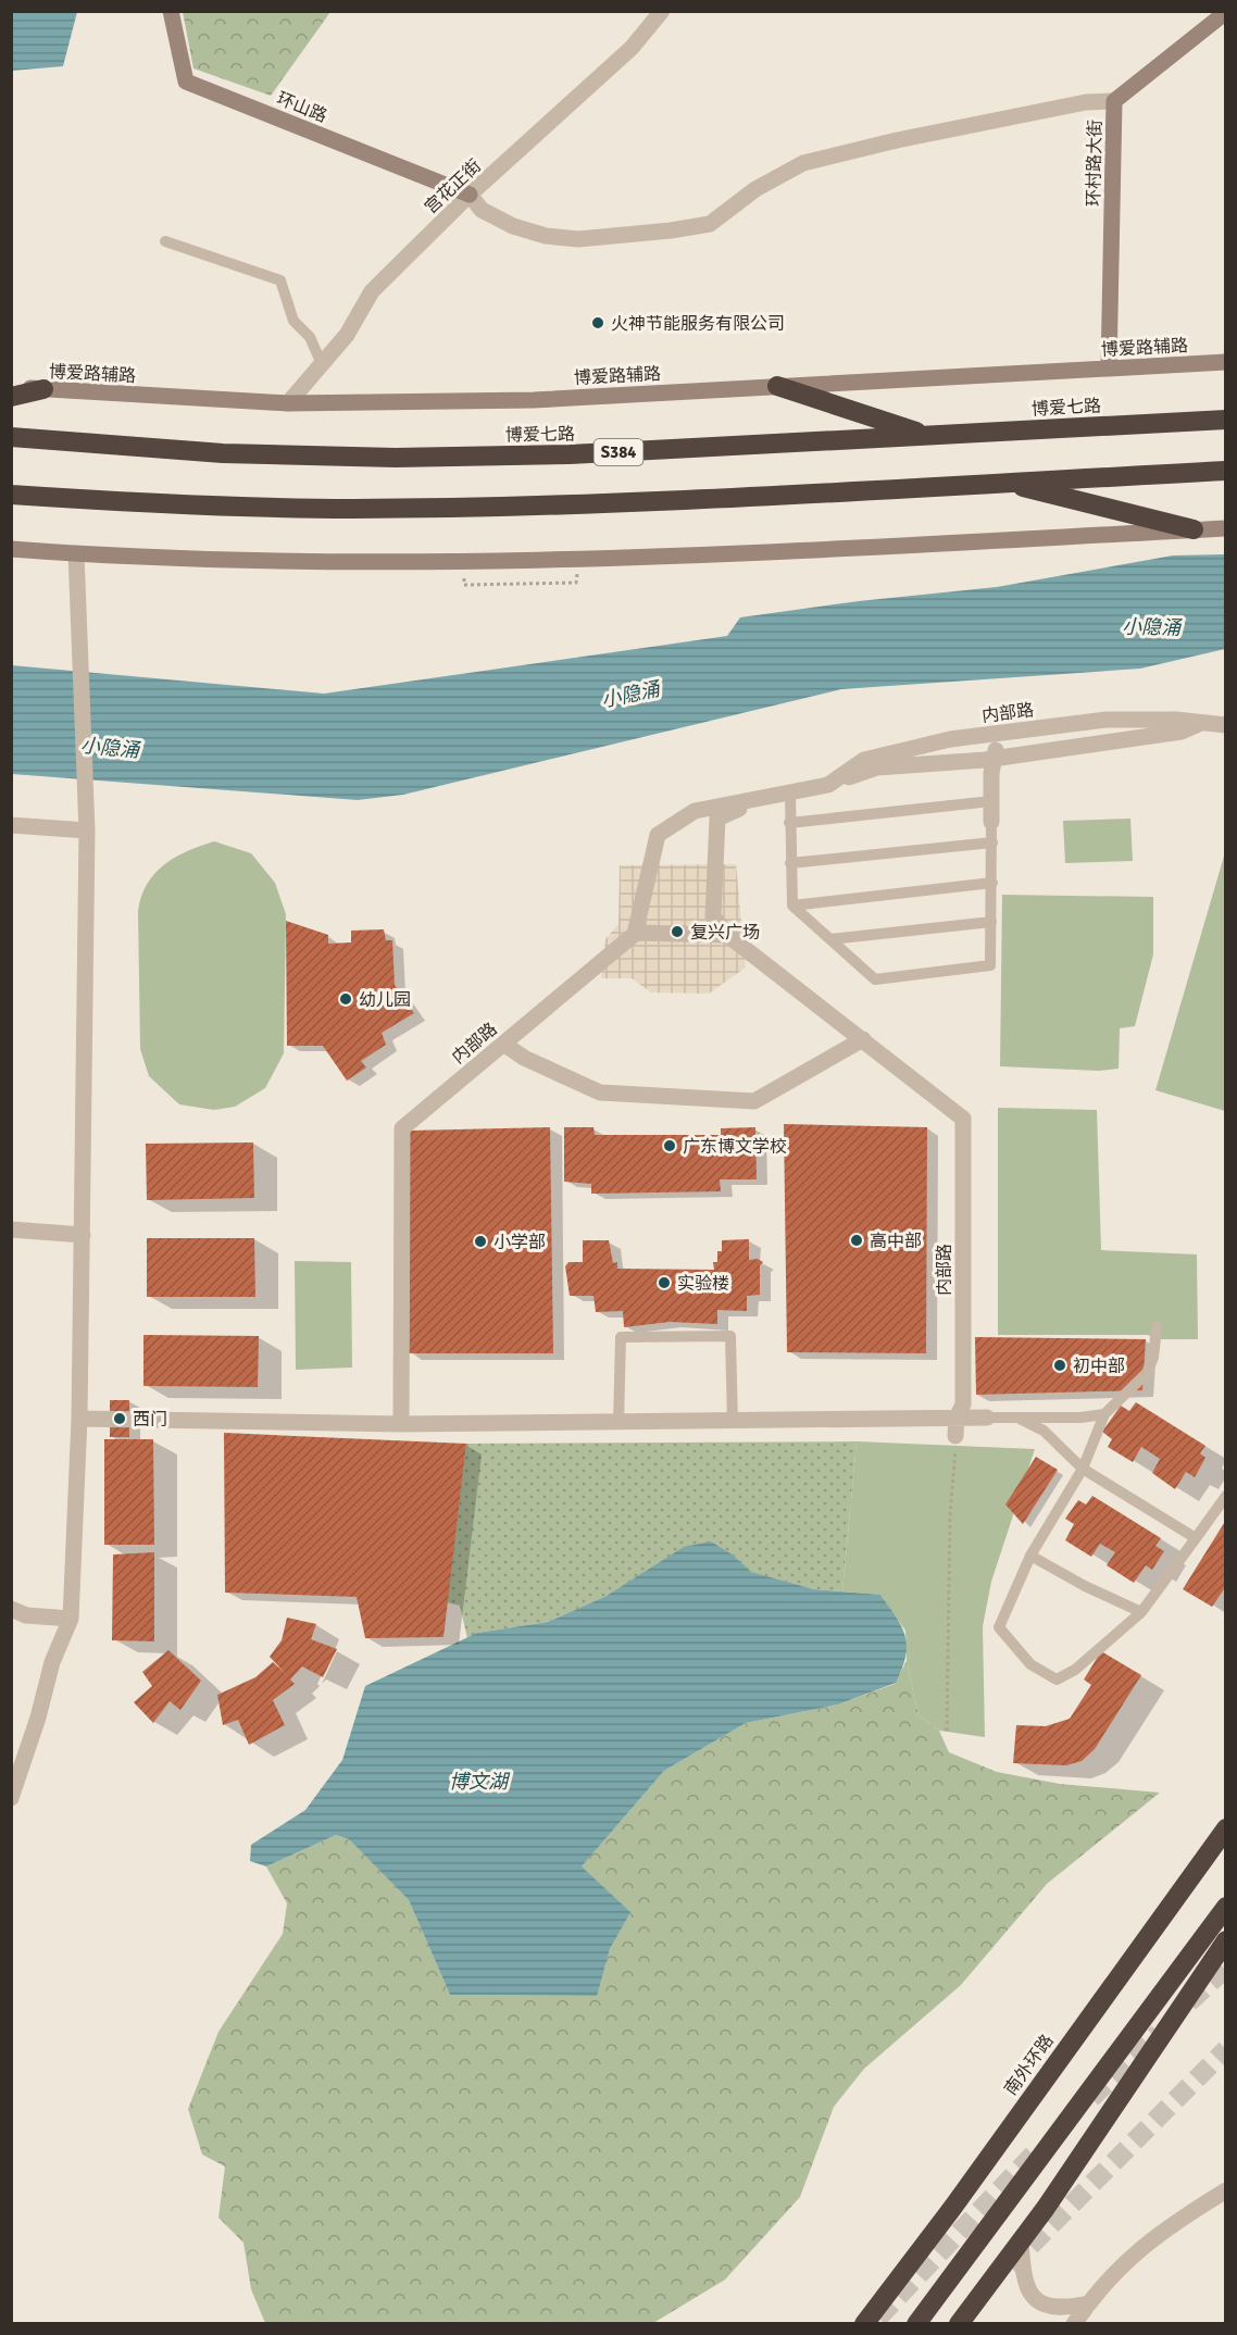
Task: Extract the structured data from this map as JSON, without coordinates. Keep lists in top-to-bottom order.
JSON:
{
  "streets": {
    "highway": ["博爱七路", "S384", "南外环路"],
    "street": [
      "环山路",
      "环村路大街",
      "宫花正街",
      "博爱路辅路",
      "内部路"
    ]
  },
  "crossings": [
    ["环山路", "宫花正街"],
    ["环村路大街", "博爱路辅路"],
    ["宫花正街", "博爱路辅路"]
  ],
  "water": ["小隐涌", "博文湖"],
  "places": [
    "火神节能服务有限公司",
    "复兴广场",
    "幼儿园",
    "广东博文学校",
    "高中部",
    "小学部",
    "实验楼",
    "初中部",
    "西门"
  ]
}
